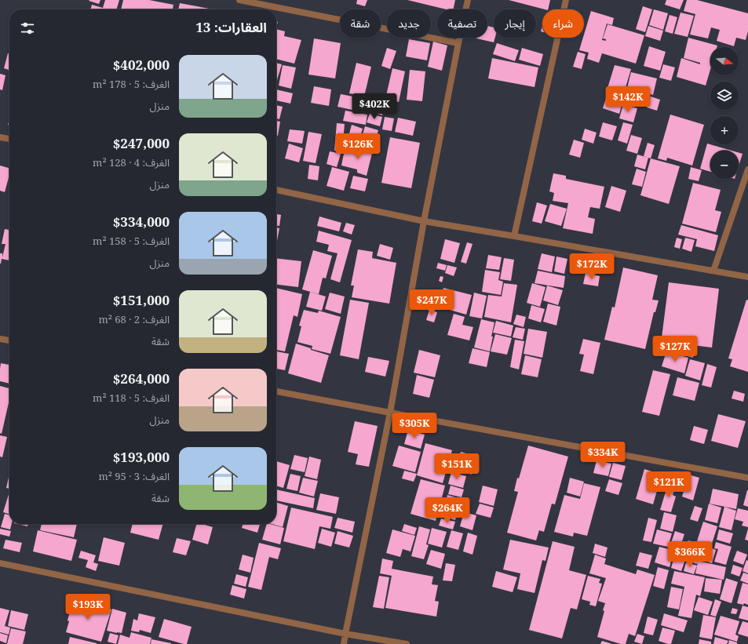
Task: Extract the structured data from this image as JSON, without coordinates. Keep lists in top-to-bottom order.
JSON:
{
  "north": "right",
  "page": {
    "chip": [
      "شراء",
      "إيجار",
      "تصفية",
      "جديد",
      "شقة"
    ],
    "heading": "العقارات: 13",
    "map_buttons": ["+", "−"],
    "list": [
      {
        "name": "$402,000",
        "note": "الغرف: 5 · 178 m² · منزل"
      },
      {
        "name": "$247,000",
        "note": "الغرف: 4 · 128 m² · منزل"
      },
      {
        "name": "$334,000",
        "note": "الغرف: 5 · 158 m² · منزل"
      },
      {
        "name": "$151,000",
        "note": "الغرف: 2 · 68 m² · شقة"
      },
      {
        "name": "$264,000",
        "note": "الغرف: 5 · 118 m² · منزل"
      },
      {
        "name": "$193,000",
        "note": "الغرف: 3 · 95 m² · شقة"
      }
    ],
    "price": [
      "$142K",
      "$402K",
      "$126K",
      "$172K",
      "$247K",
      "$127K",
      "$305K",
      "$334K",
      "$151K",
      "$121K",
      "$264K",
      "$366K",
      "$193K"
    ]
  }
}
